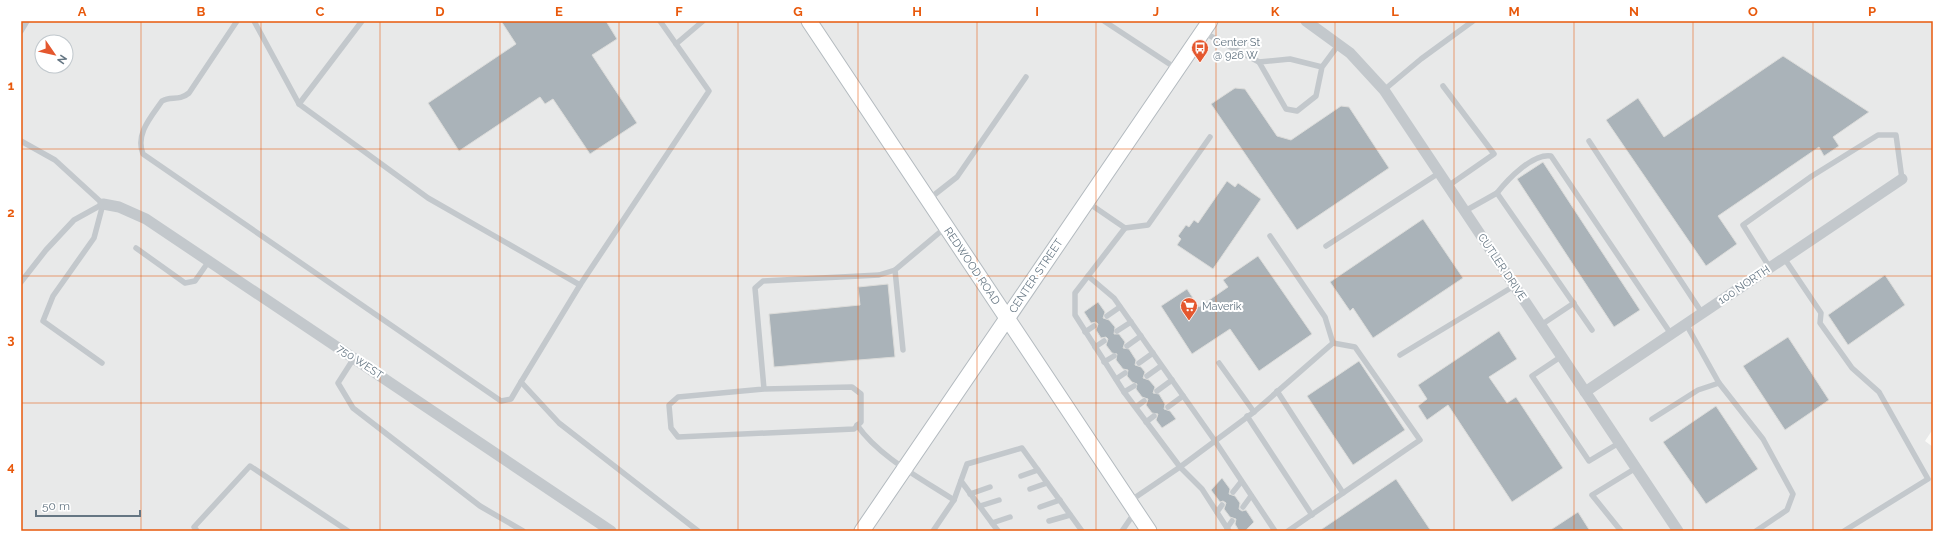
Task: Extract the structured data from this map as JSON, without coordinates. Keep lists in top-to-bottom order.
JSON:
{
  "streets": {
    "main road": ["REDWOOD ROAD", "CENTER STREET"],
    "street": ["CUTLER DRIVE", "100 NORTH", "750 WEST"]
  },
  "crossings": [
    ["REDWOOD ROAD", "CENTER STREET"],
    ["CUTLER DRIVE", "100 NORTH"]
  ],
  "places": {
    "bus stop": ["Center St @ 926 W"],
    "supermarket": ["Maverik"]
  },
  "scale_bar": "50 m",
  "north": "bottom right",
  "grid": {
    "columns": [
      "A",
      "B",
      "C",
      "D",
      "E",
      "F",
      "G",
      "H",
      "I",
      "J",
      "K",
      "L",
      "M",
      "N",
      "O",
      "P"
    ],
    "rows": [
      "1",
      "2",
      "3",
      "4"
    ]
  }
}
